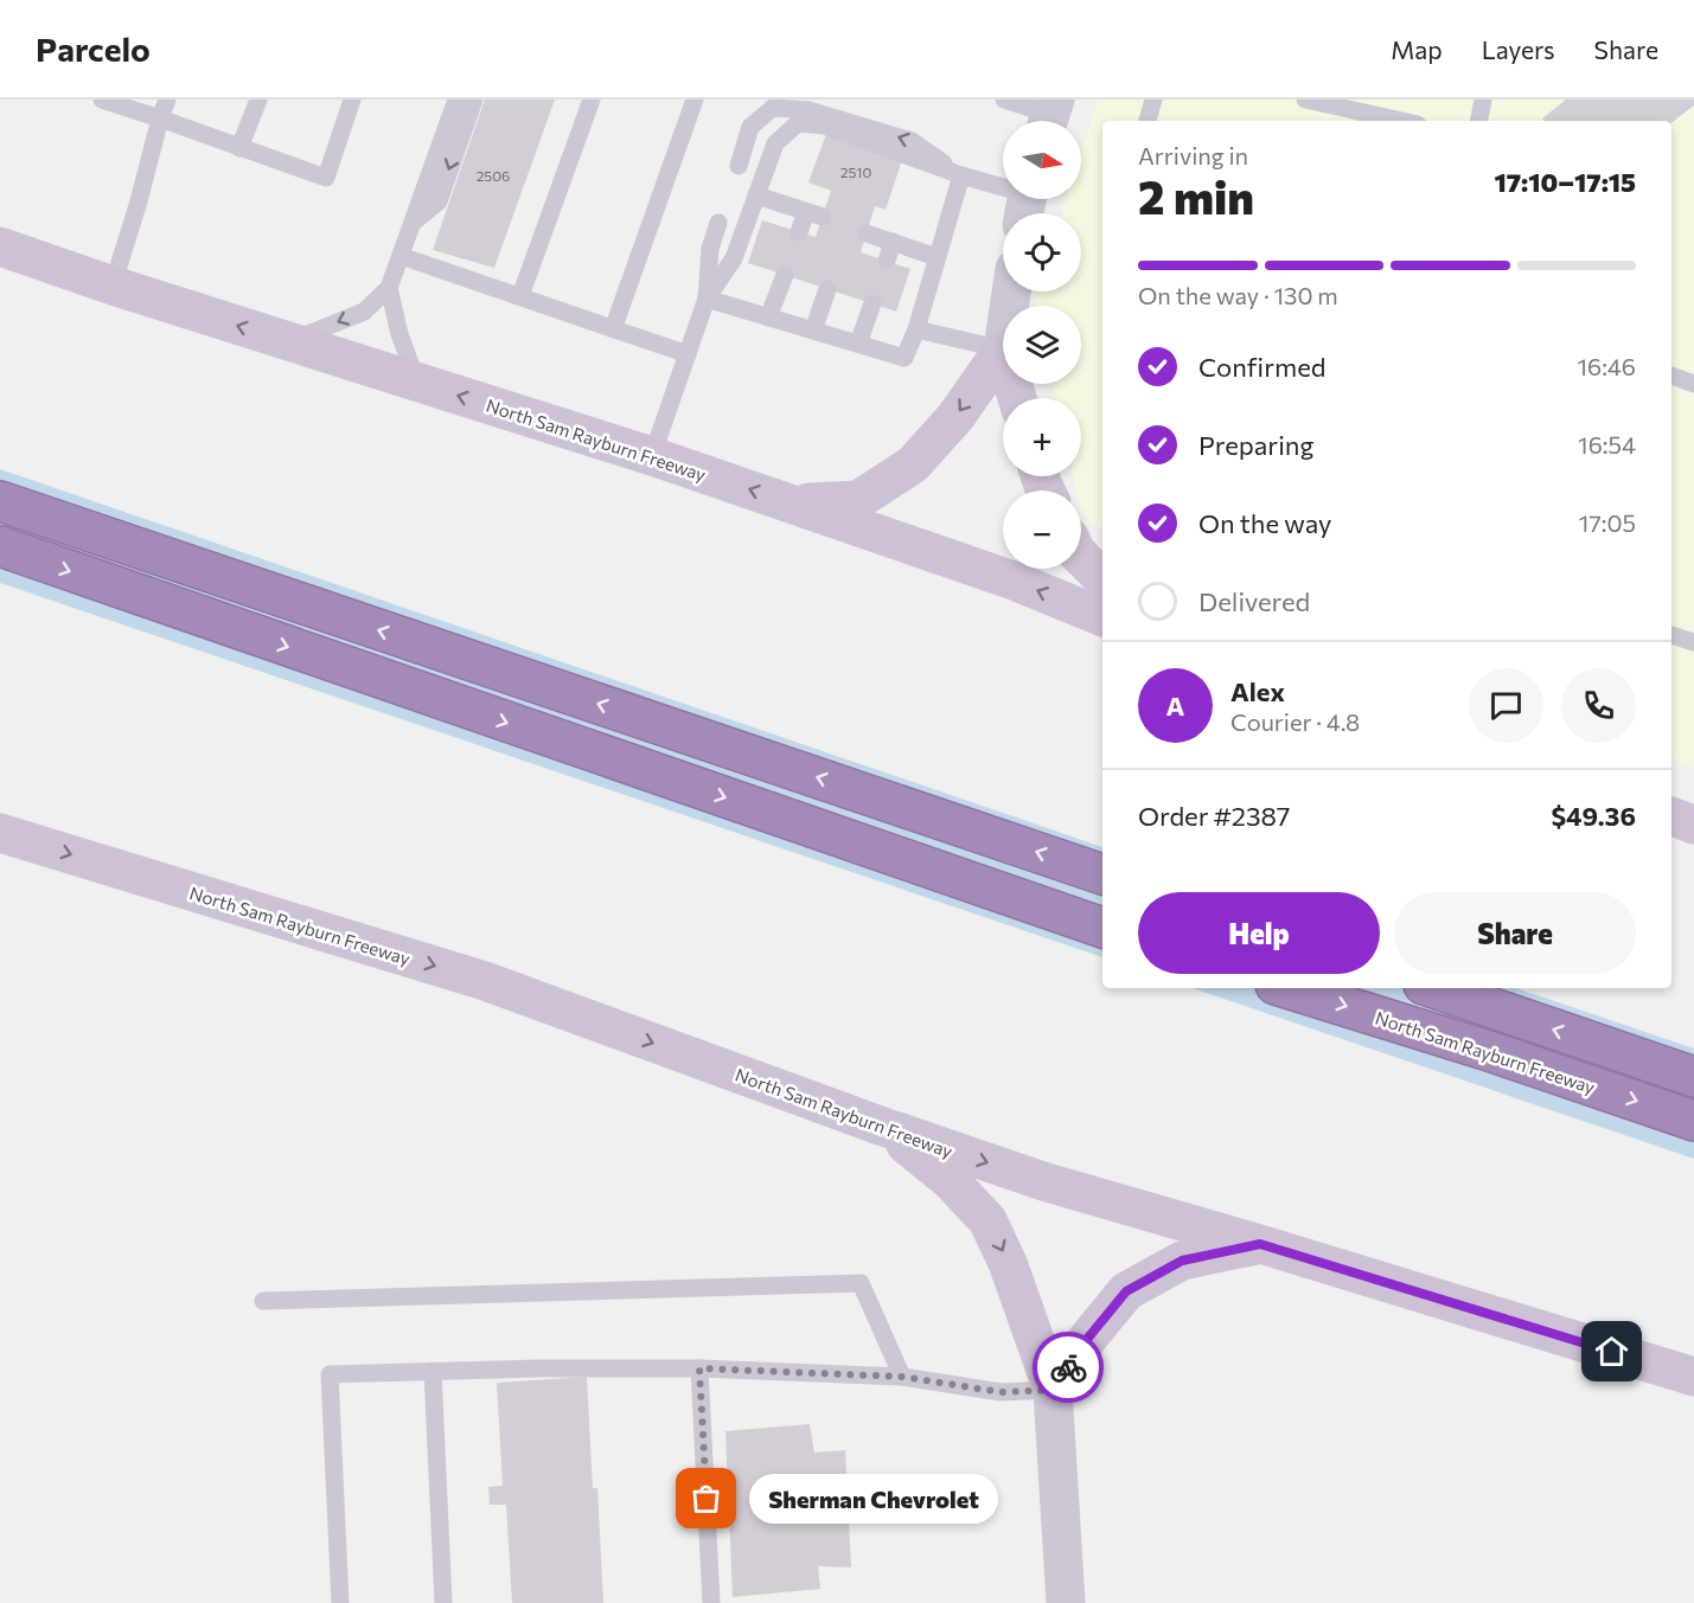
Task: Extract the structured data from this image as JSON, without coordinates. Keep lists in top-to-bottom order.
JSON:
{
  "streets": {
    "highway": ["North Sam Rayburn Freeway"]
  },
  "places": ["Sherman Chevrolet"],
  "house_numbers": ["2510", "2506"],
  "north": "right",
  "page": {
    "header": "Parcelo",
    "nav": ["Map", "Layers", "Share"],
    "map_buttons": ["+", "−"],
    "heading": ["2 min", "Arriving in", "17:10–17:15"],
    "panel": [
      "Alex",
      "Courier · 4.8",
      "Order #2387",
      "$49.36"
    ],
    "bar": "On the way · 130 m",
    "list": [
      ["Confirmed", "16:46"],
      ["Preparing", "16:54"],
      ["On the way", "17:05"],
      "Delivered"
    ],
    "round": "A",
    "buttons": ["Help", "Share"],
    "bubble": "Sherman Chevrolet"
  }
}
